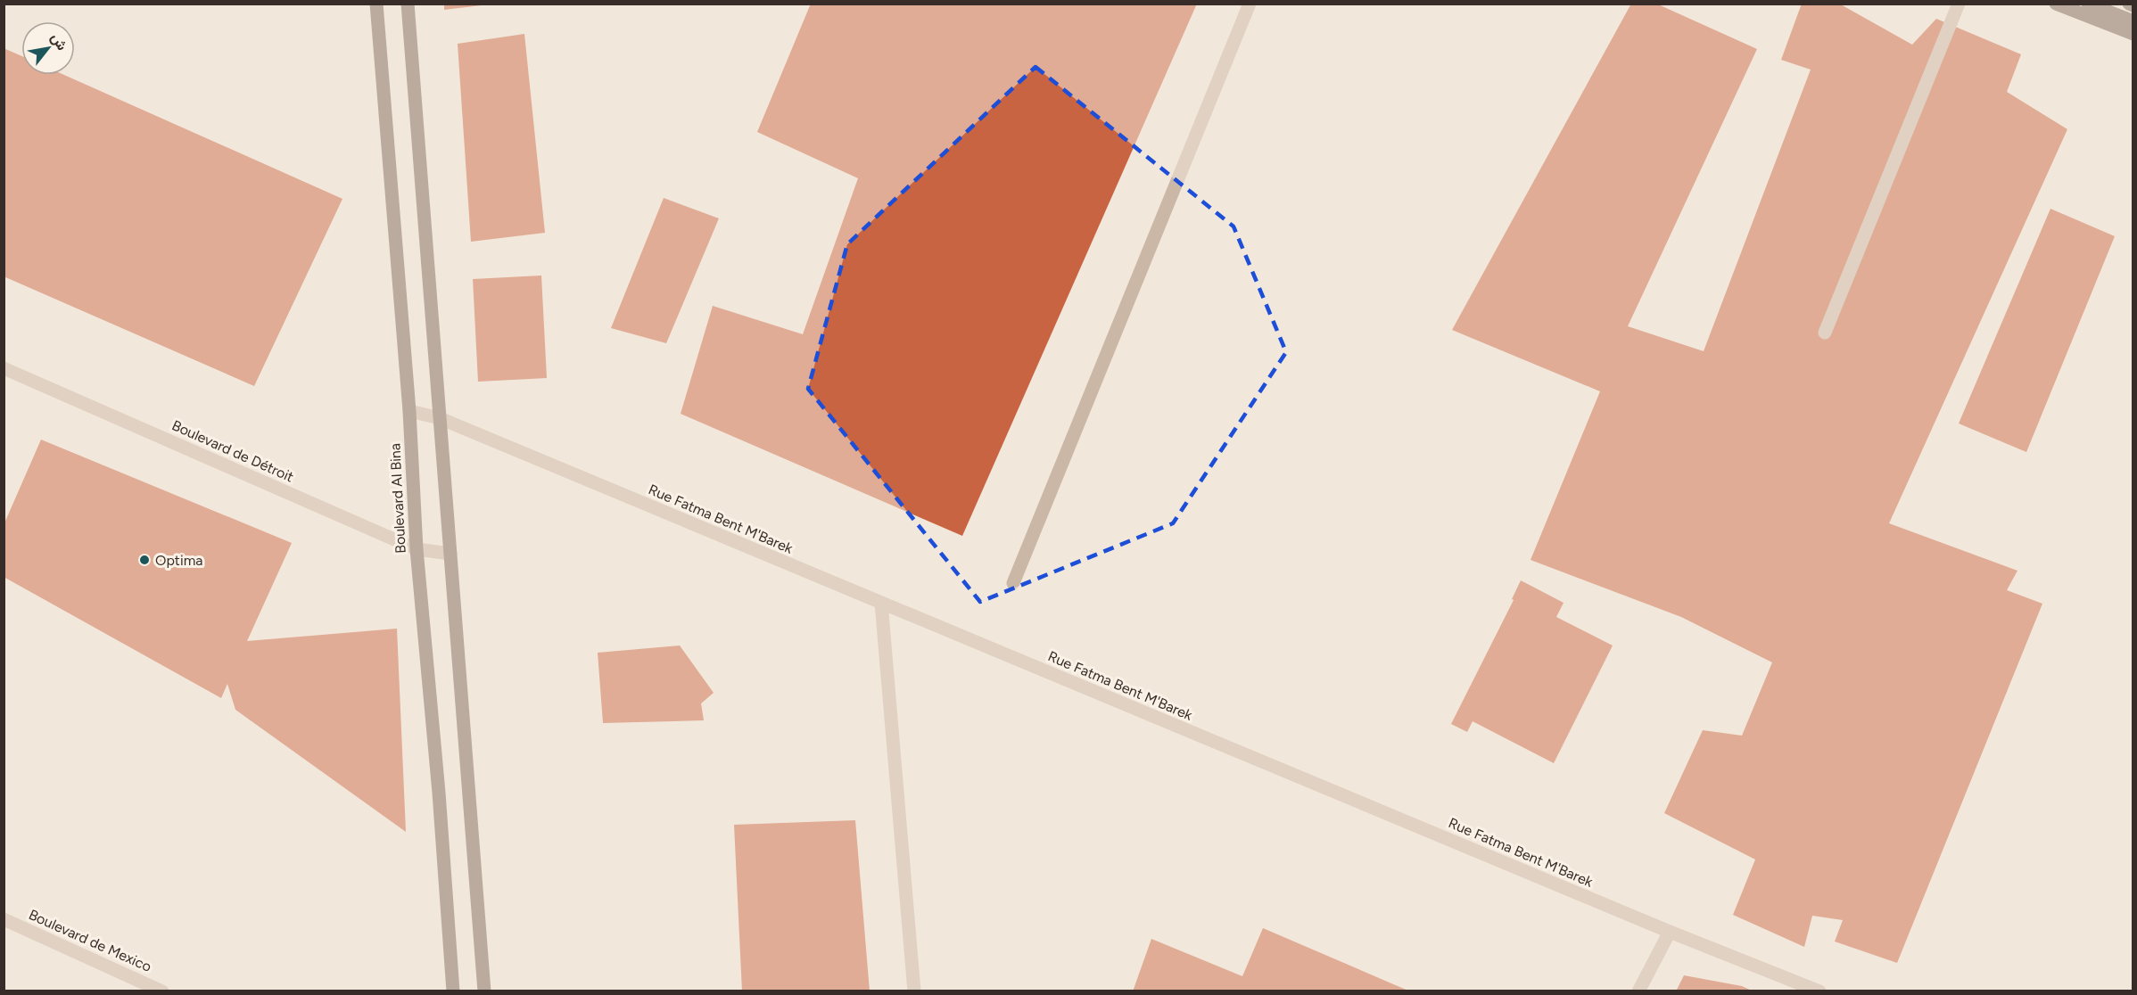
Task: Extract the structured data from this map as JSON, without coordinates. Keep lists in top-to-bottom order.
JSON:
{
  "streets": {
    "main road": ["Boulevard Al Bina"],
    "lane": ["Boulevard de Détroit", "Rue Fatma Bent M'Barek", "Boulevard de Mexico"]
  },
  "crossings": [
    ["Boulevard de Détroit", "Boulevard Al Bina"],
    ["Boulevard Al Bina", "Rue Fatma Bent M'Barek"]
  ],
  "places": ["Optima"],
  "north": "top right"
}
